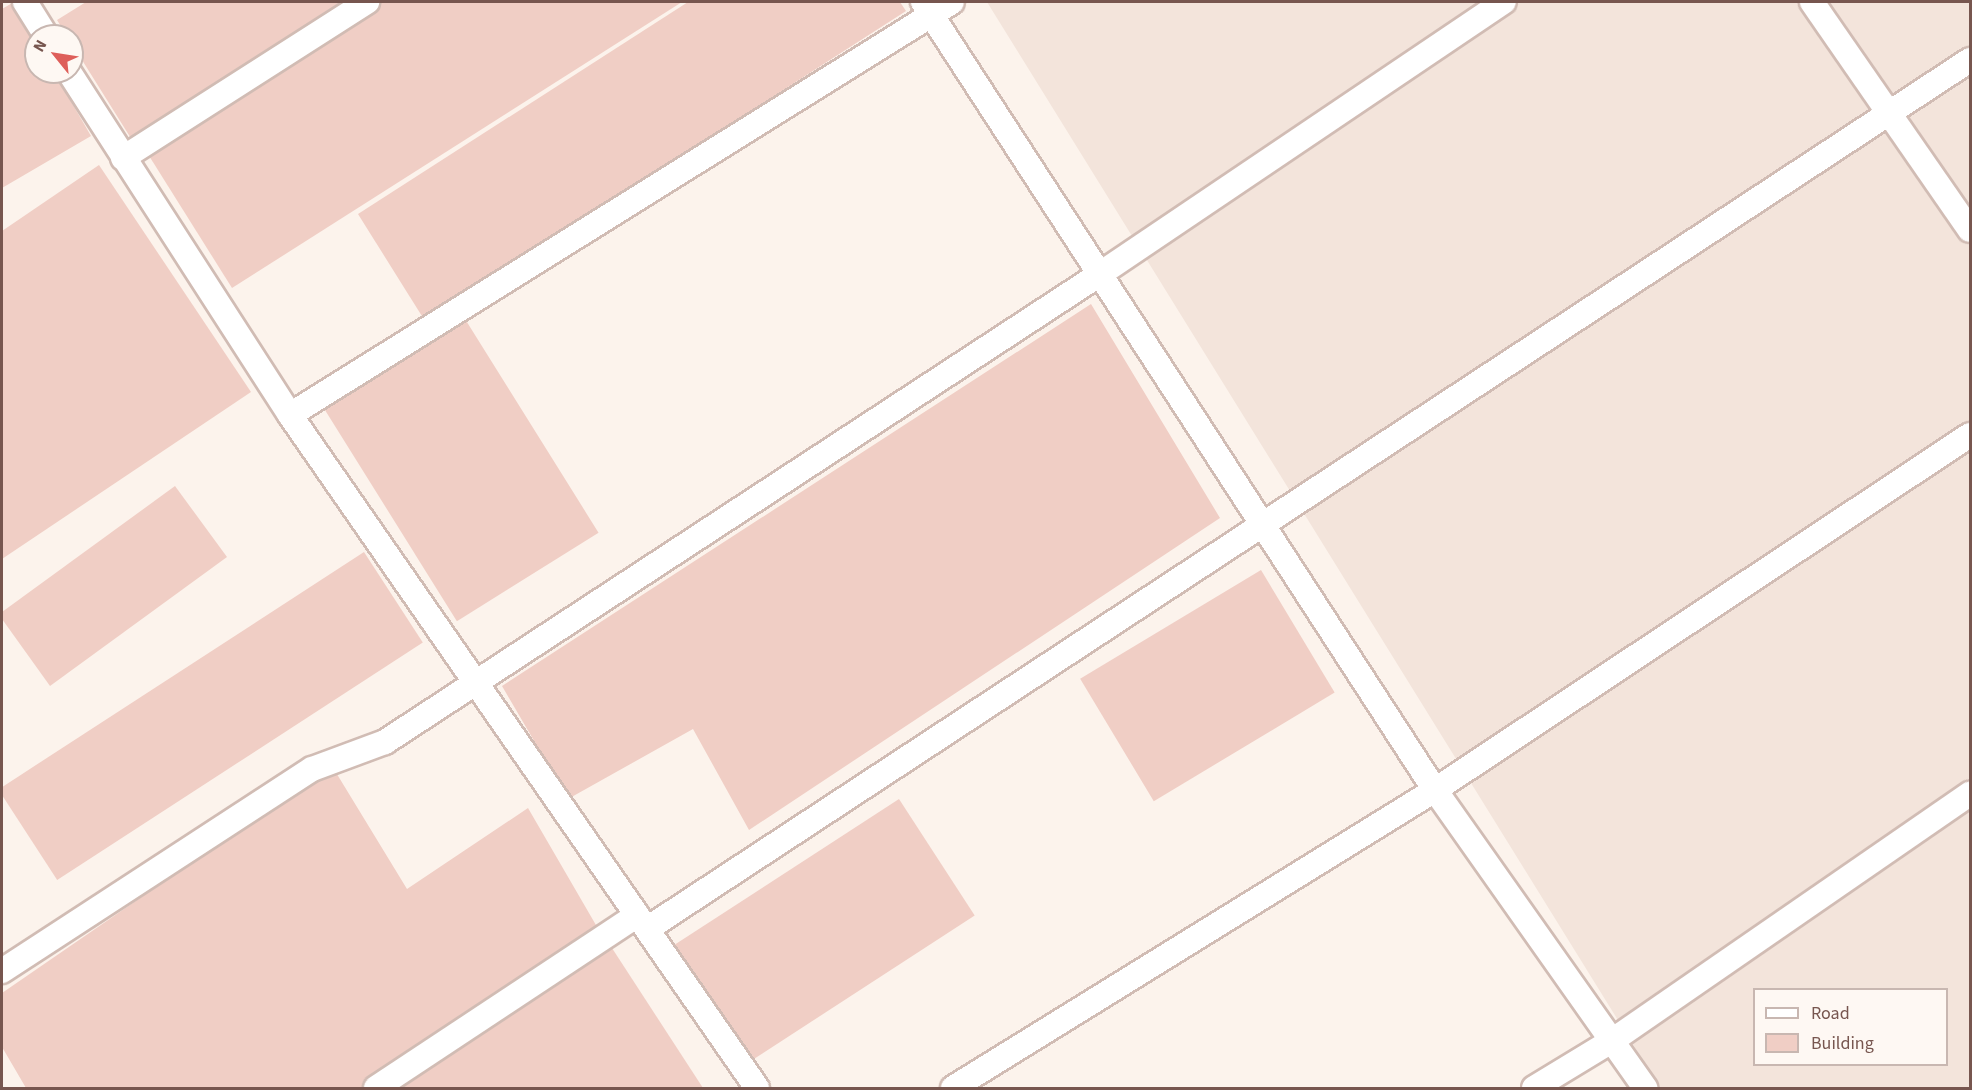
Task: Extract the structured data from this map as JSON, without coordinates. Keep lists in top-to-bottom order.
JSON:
{
  "legend": ["Road", "Building"],
  "north": "top left"
}
